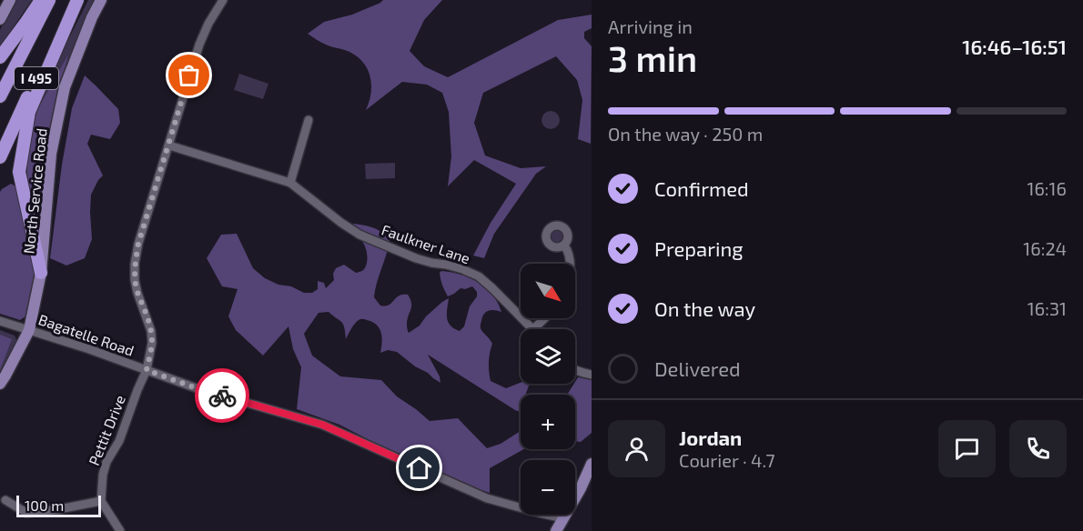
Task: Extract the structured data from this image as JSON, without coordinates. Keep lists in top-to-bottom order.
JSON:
{
  "streets": {
    "highway": ["I 495"],
    "main road": ["North Service Road"],
    "street": ["Faulkner Lane", "Bagatelle Road", "Pettit Drive"]
  },
  "crossings": [
    ["North Service Road", "Bagatelle Road"],
    ["Faulkner Lane", "Pettit Drive"],
    ["Bagatelle Road", "Pettit Drive"]
  ],
  "scale_bar": "100 m",
  "north": "bottom right",
  "page": {
    "heading": ["3 min", "Arriving in", "16:46–16:51"],
    "panel": ["Jordan", "Courier · 4.7"],
    "bar": "On the way · 250 m",
    "list": [
      ["Confirmed", "16:16"],
      ["Preparing", "16:24"],
      ["On the way", "16:31"],
      "Delivered"
    ],
    "map_buttons": ["+", "−"],
    "scale": "100 m"
  }
}
